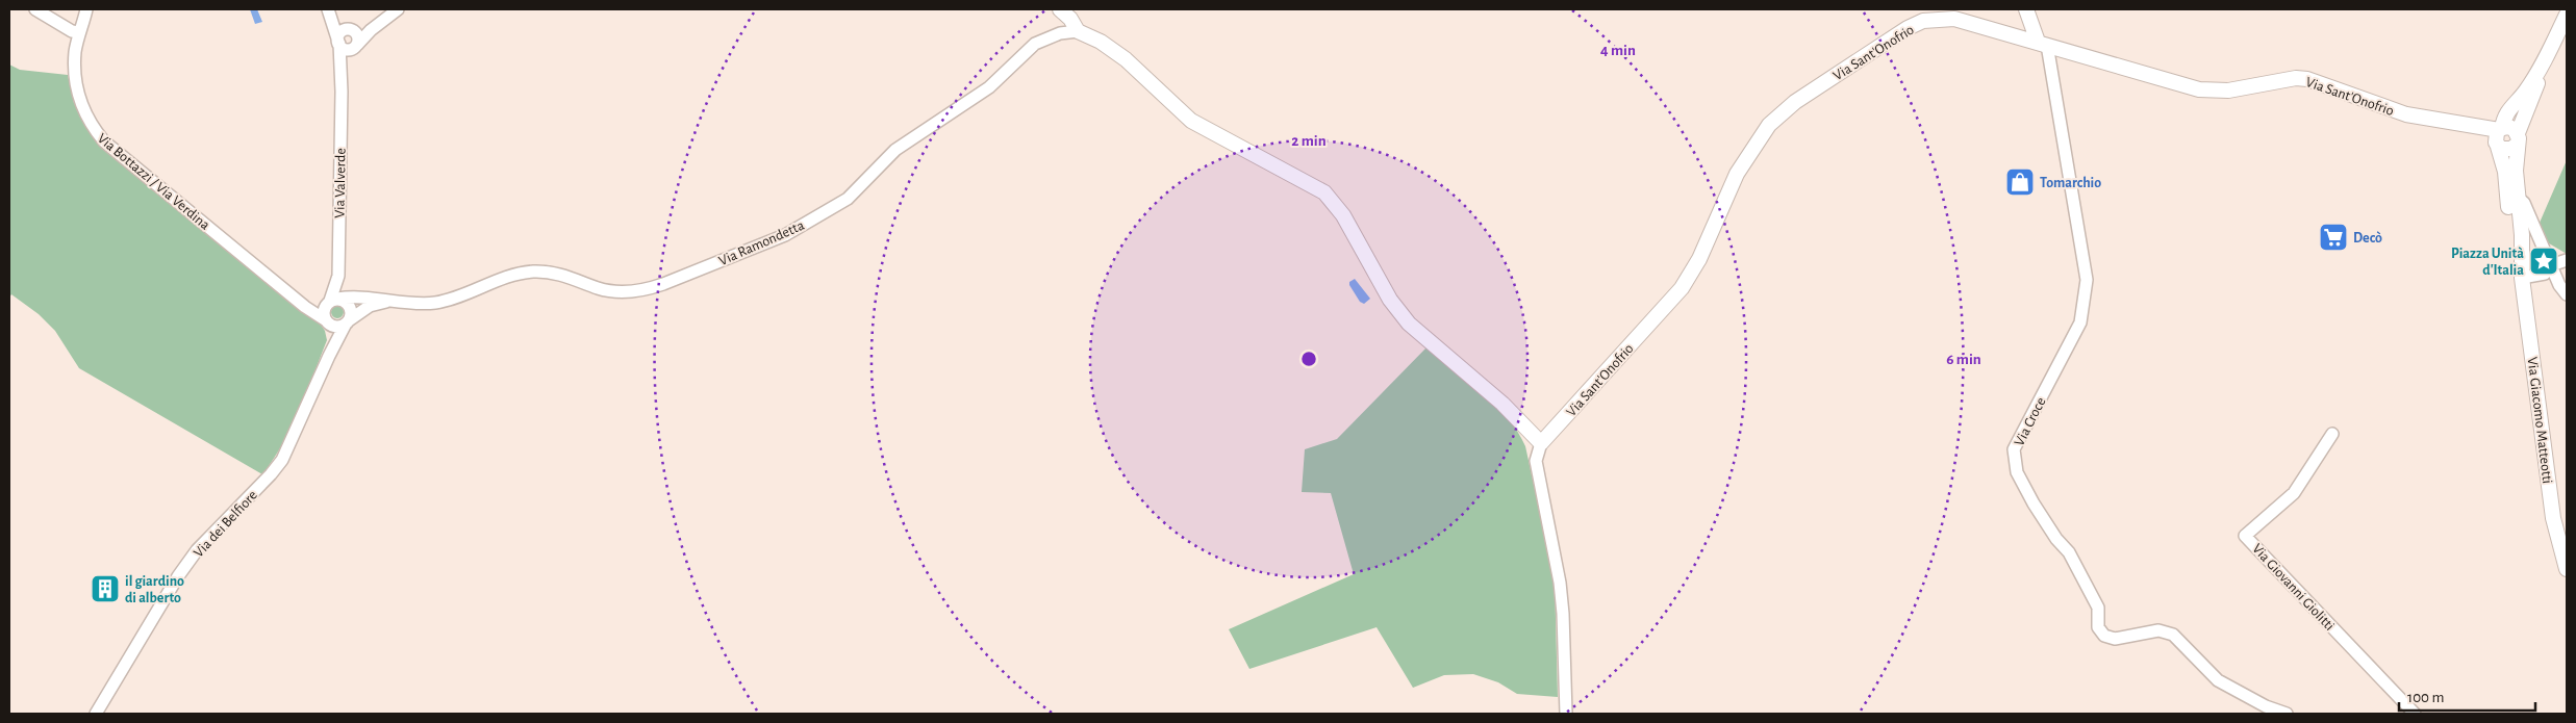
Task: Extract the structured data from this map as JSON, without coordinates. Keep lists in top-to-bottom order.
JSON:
{
  "streets": {
    "main road": ["Via Sant'Onofrio", "Via Giacomo Matteotti"],
    "street": [
      "Via Bottazzi / Via Verdina",
      "Via Valverde",
      "Via Ramondetta",
      "Via Croce",
      "Via dei Belfiore",
      "Via Giovanni Giolitti"
    ]
  },
  "crossings": [
    ["Via Sant'Onofrio", "Via Croce"],
    ["Via Bottazzi / Via Verdina", "Via Ramondetta"],
    ["Via Valverde", "Via Ramondetta"]
  ],
  "places": {
    "shop": ["Tomarchio"],
    "supermarket": ["Decò"],
    "place": ["Piazza Unità d'Italia"],
    "building": ["il giardino di alberto"]
  },
  "scale_bar": "100 m",
  "rings": ["4 min", "2 min", "6 min"]
}
